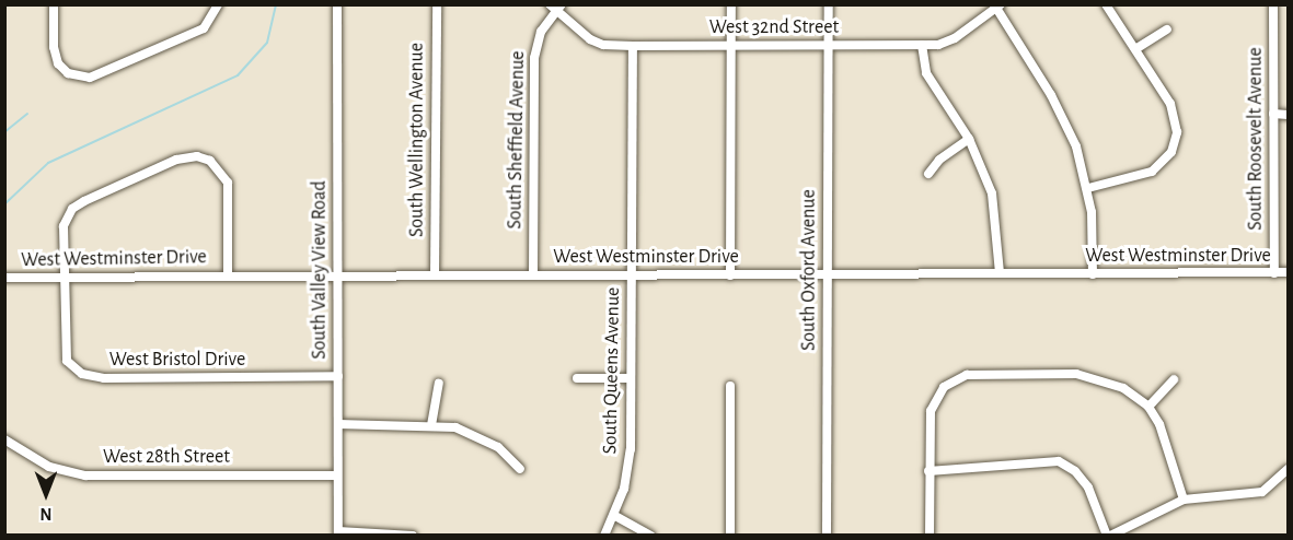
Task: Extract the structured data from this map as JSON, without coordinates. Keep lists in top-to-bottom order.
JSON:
{
  "streets": {
    "street": [
      "West 32nd Street",
      "South Roosevelt Avenue",
      "South Wellington Avenue",
      "South Sheffield Avenue",
      "West Westminster Drive",
      "South Valley View Road",
      "South Oxford Avenue",
      "West Bristol Drive",
      "South Queens Avenue",
      "West 28th Street"
    ]
  },
  "crossings": [
    ["West 32nd Street", "South Sheffield Avenue"],
    ["West 32nd Street", "South Oxford Avenue"],
    ["West 32nd Street", "South Queens Avenue"],
    ["South Roosevelt Avenue", "West Westminster Drive"],
    ["South Wellington Avenue", "West Westminster Drive"],
    ["South Sheffield Avenue", "West Westminster Drive"],
    ["West Westminster Drive", "South Valley View Road"],
    ["West Westminster Drive", "South Oxford Avenue"],
    ["West Westminster Drive", "West Bristol Drive"],
    ["West Westminster Drive", "South Queens Avenue"],
    ["South Valley View Road", "West Bristol Drive"],
    ["South Valley View Road", "West 28th Street"]
  ],
  "north": "bottom"
}
